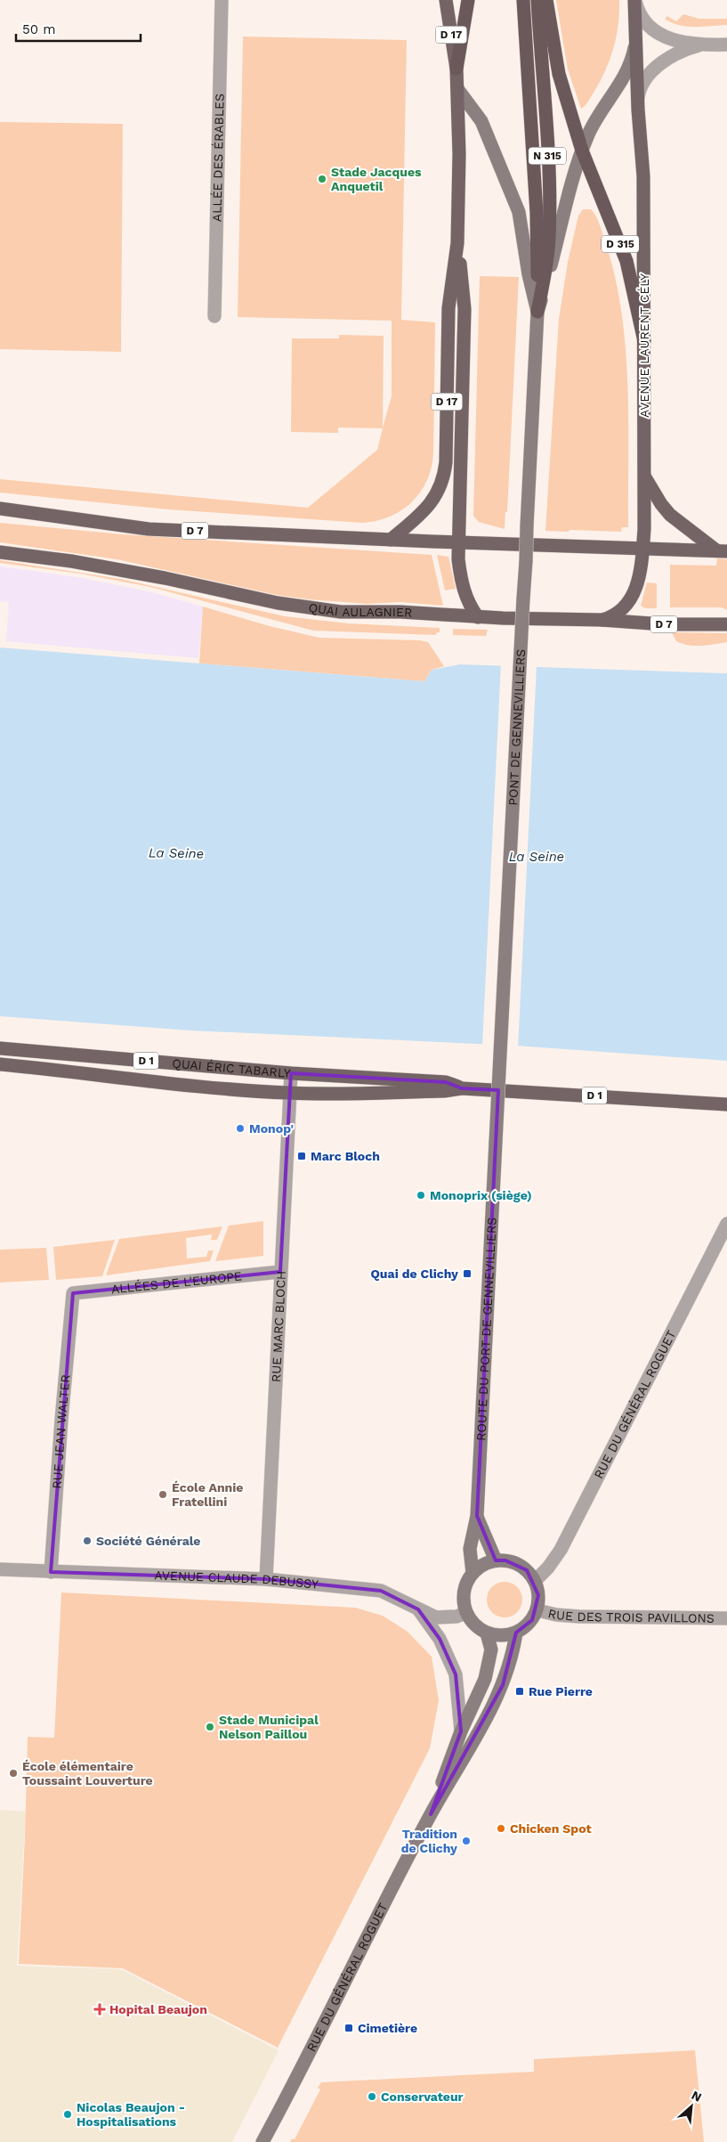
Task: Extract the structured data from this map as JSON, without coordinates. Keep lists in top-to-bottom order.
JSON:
{
  "streets": {
    "highway": ["N 315", "D 315"],
    "main road": [
      "D 17",
      "AVENUE LAURENT CÉLY",
      "D 7",
      "QUAI AULAGNIER",
      "PONT DE GENNEVILLIERS",
      "D 1",
      "QUAI ÉRIC TABARLY",
      "ROUTE DU PORT DE GENNEVILLIERS",
      "RUE DU GÉNÉRAL ROGUET"
    ],
    "street": [
      "ALLÉE DES ÉRABLES",
      "ALLÉES DE L'EUROPE",
      "RUE MARC BLOCH",
      "RUE JEAN WALTER",
      "AVENUE CLAUDE DEBUSSY",
      "RUE DES TROIS PAVILLONS"
    ]
  },
  "crossings": [
    ["D 17", "D 7"],
    ["N 315", "PONT DE GENNEVILLIERS"],
    ["D 315", "AVENUE LAURENT CÉLY"],
    ["AVENUE LAURENT CÉLY", "D 7"],
    ["AVENUE LAURENT CÉLY", "QUAI AULAGNIER"],
    ["PONT DE GENNEVILLIERS", "ROUTE DU PORT DE GENNEVILLIERS"],
    ["QUAI ÉRIC TABARLY", "RUE MARC BLOCH"],
    ["ALLÉES DE L'EUROPE", "RUE MARC BLOCH"],
    ["ALLÉES DE L'EUROPE", "RUE JEAN WALTER"],
    ["RUE MARC BLOCH", "AVENUE CLAUDE DEBUSSY"],
    ["ROUTE DU PORT DE GENNEVILLIERS", "RUE DU GÉNÉRAL ROGUET"],
    ["ROUTE DU PORT DE GENNEVILLIERS", "AVENUE CLAUDE DEBUSSY"],
    ["ROUTE DU PORT DE GENNEVILLIERS", "RUE DES TROIS PAVILLONS"],
    ["RUE DU GÉNÉRAL ROGUET", "AVENUE CLAUDE DEBUSSY"],
    ["RUE DU GÉNÉRAL ROGUET", "RUE DES TROIS PAVILLONS"],
    ["RUE JEAN WALTER", "AVENUE CLAUDE DEBUSSY"],
    ["AVENUE CLAUDE DEBUSSY", "RUE DES TROIS PAVILLONS"]
  ],
  "water": ["La Seine"],
  "places": {
    "other": [
      "Stade Jacques Anquetil",
      "Monop'",
      "Monoprix (siège)",
      "École Annie Fratellini",
      "Société Générale",
      "Stade Municipal Nelson Paillou",
      "École élémentaire Toussaint Louverture",
      "Chicken Spot",
      "Tradition de Clichy",
      "Conservateur",
      "Nicolas Beaujon - Hospitalisations"
    ],
    "transit": [
      "Marc Bloch",
      "Quai de Clichy",
      "Rue Pierre",
      "Cimetière"
    ],
    "health": ["Hopital Beaujon"]
  },
  "scale_bar": "50 m",
  "north": "top right"
}
